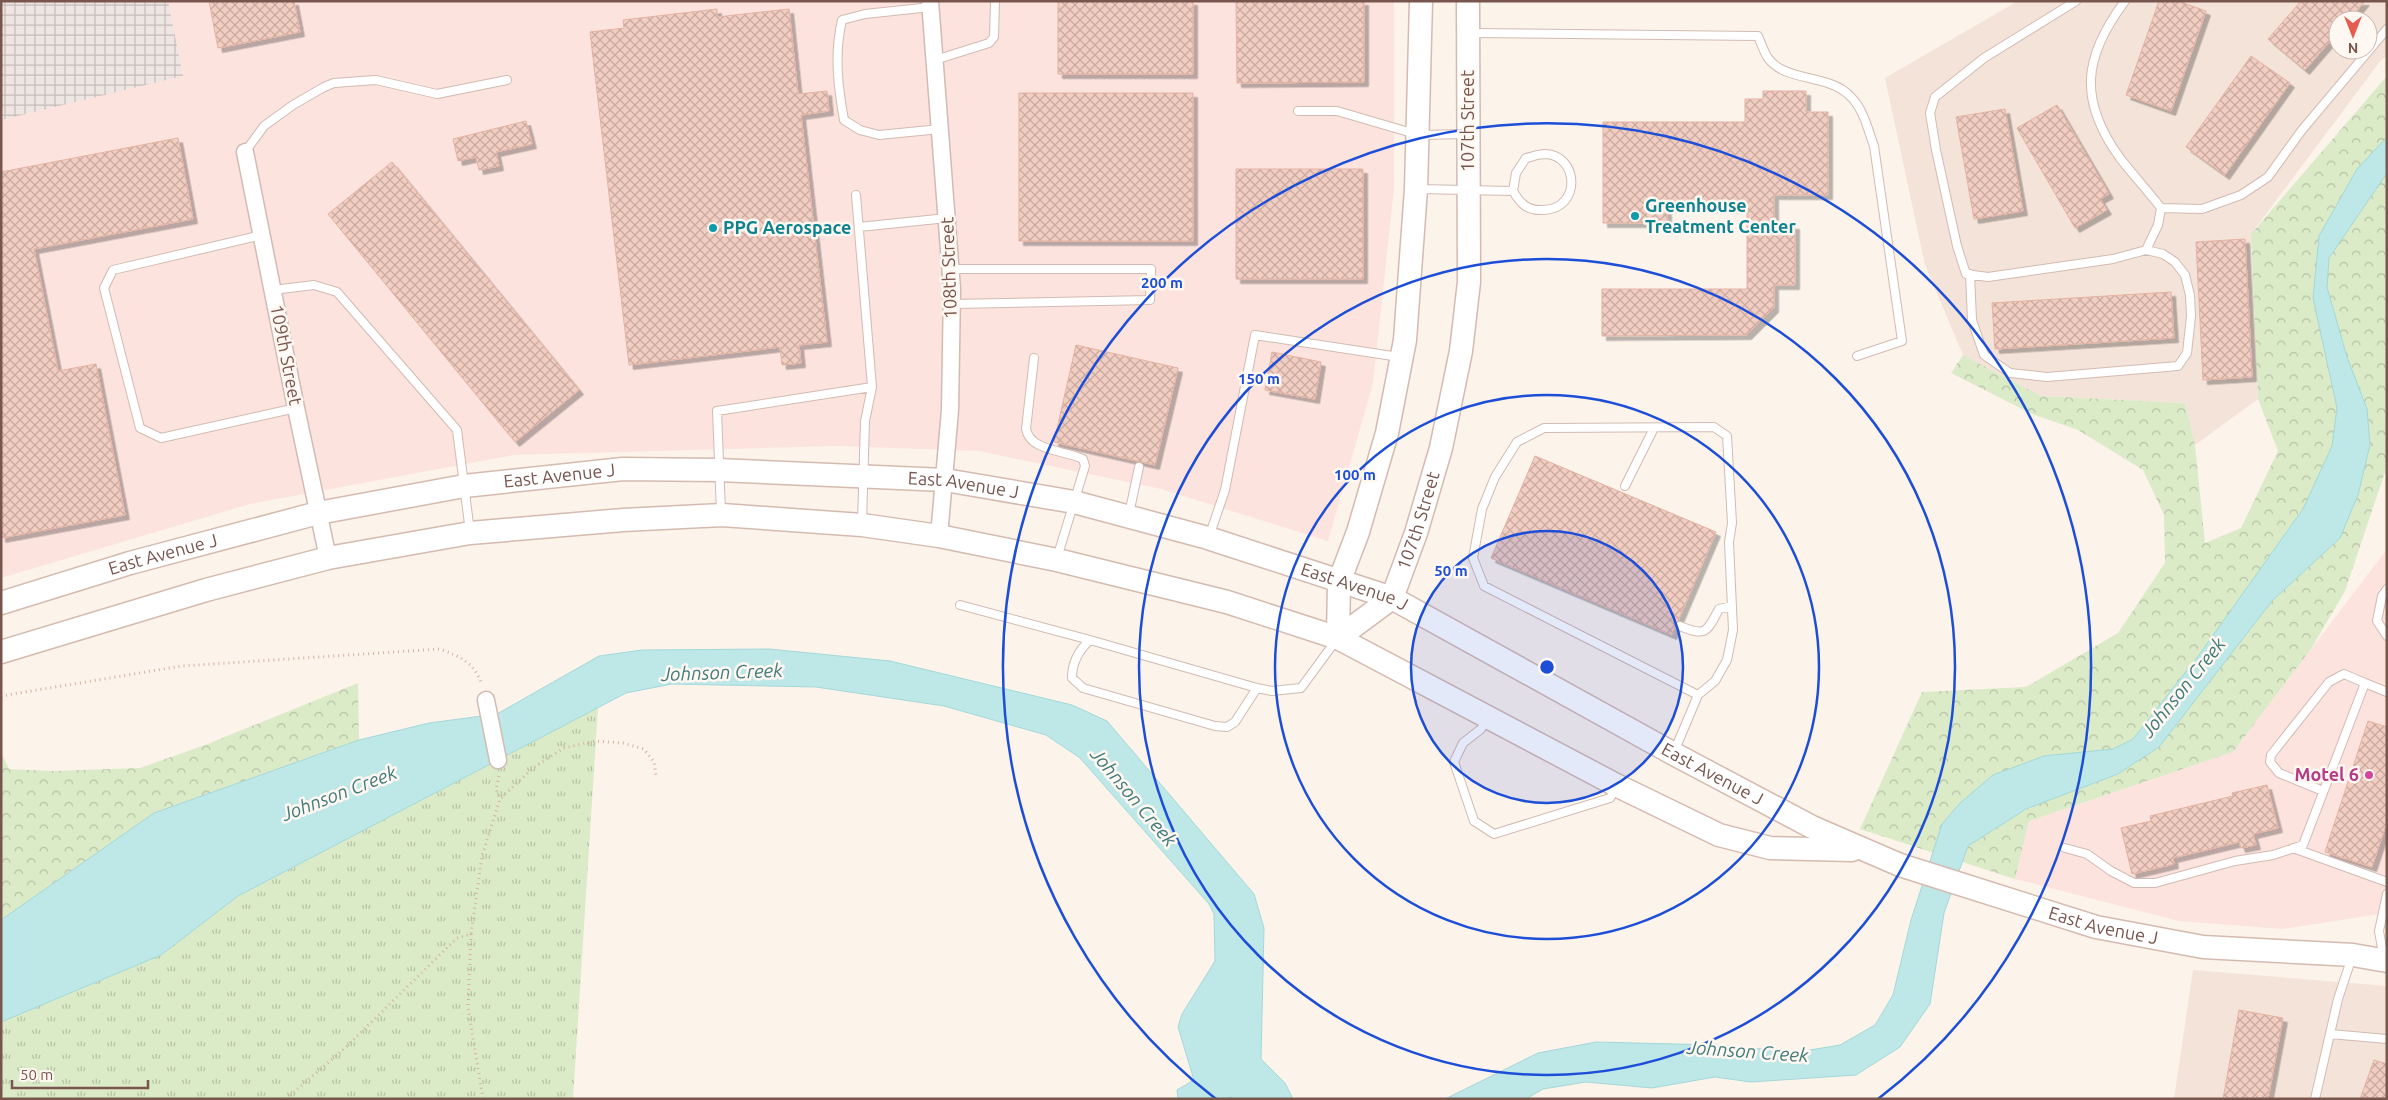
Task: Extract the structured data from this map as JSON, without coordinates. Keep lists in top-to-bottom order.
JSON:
{
  "streets": {
    "street": [
      "107th Street",
      "108th Street",
      "109th Street",
      "East Avenue J"
    ]
  },
  "crossings": [
    ["107th Street", "East Avenue J"],
    ["108th Street", "East Avenue J"],
    ["109th Street", "East Avenue J"]
  ],
  "water": ["Johnson Creek"],
  "places": ["Greenhouse Treatment Center", "PPG Aerospace", "Motel 6"],
  "scale_bar": "50 m",
  "north": "bottom",
  "rings": [
    "200 m",
    "150 m",
    "100 m",
    "50 m"
  ]
}
